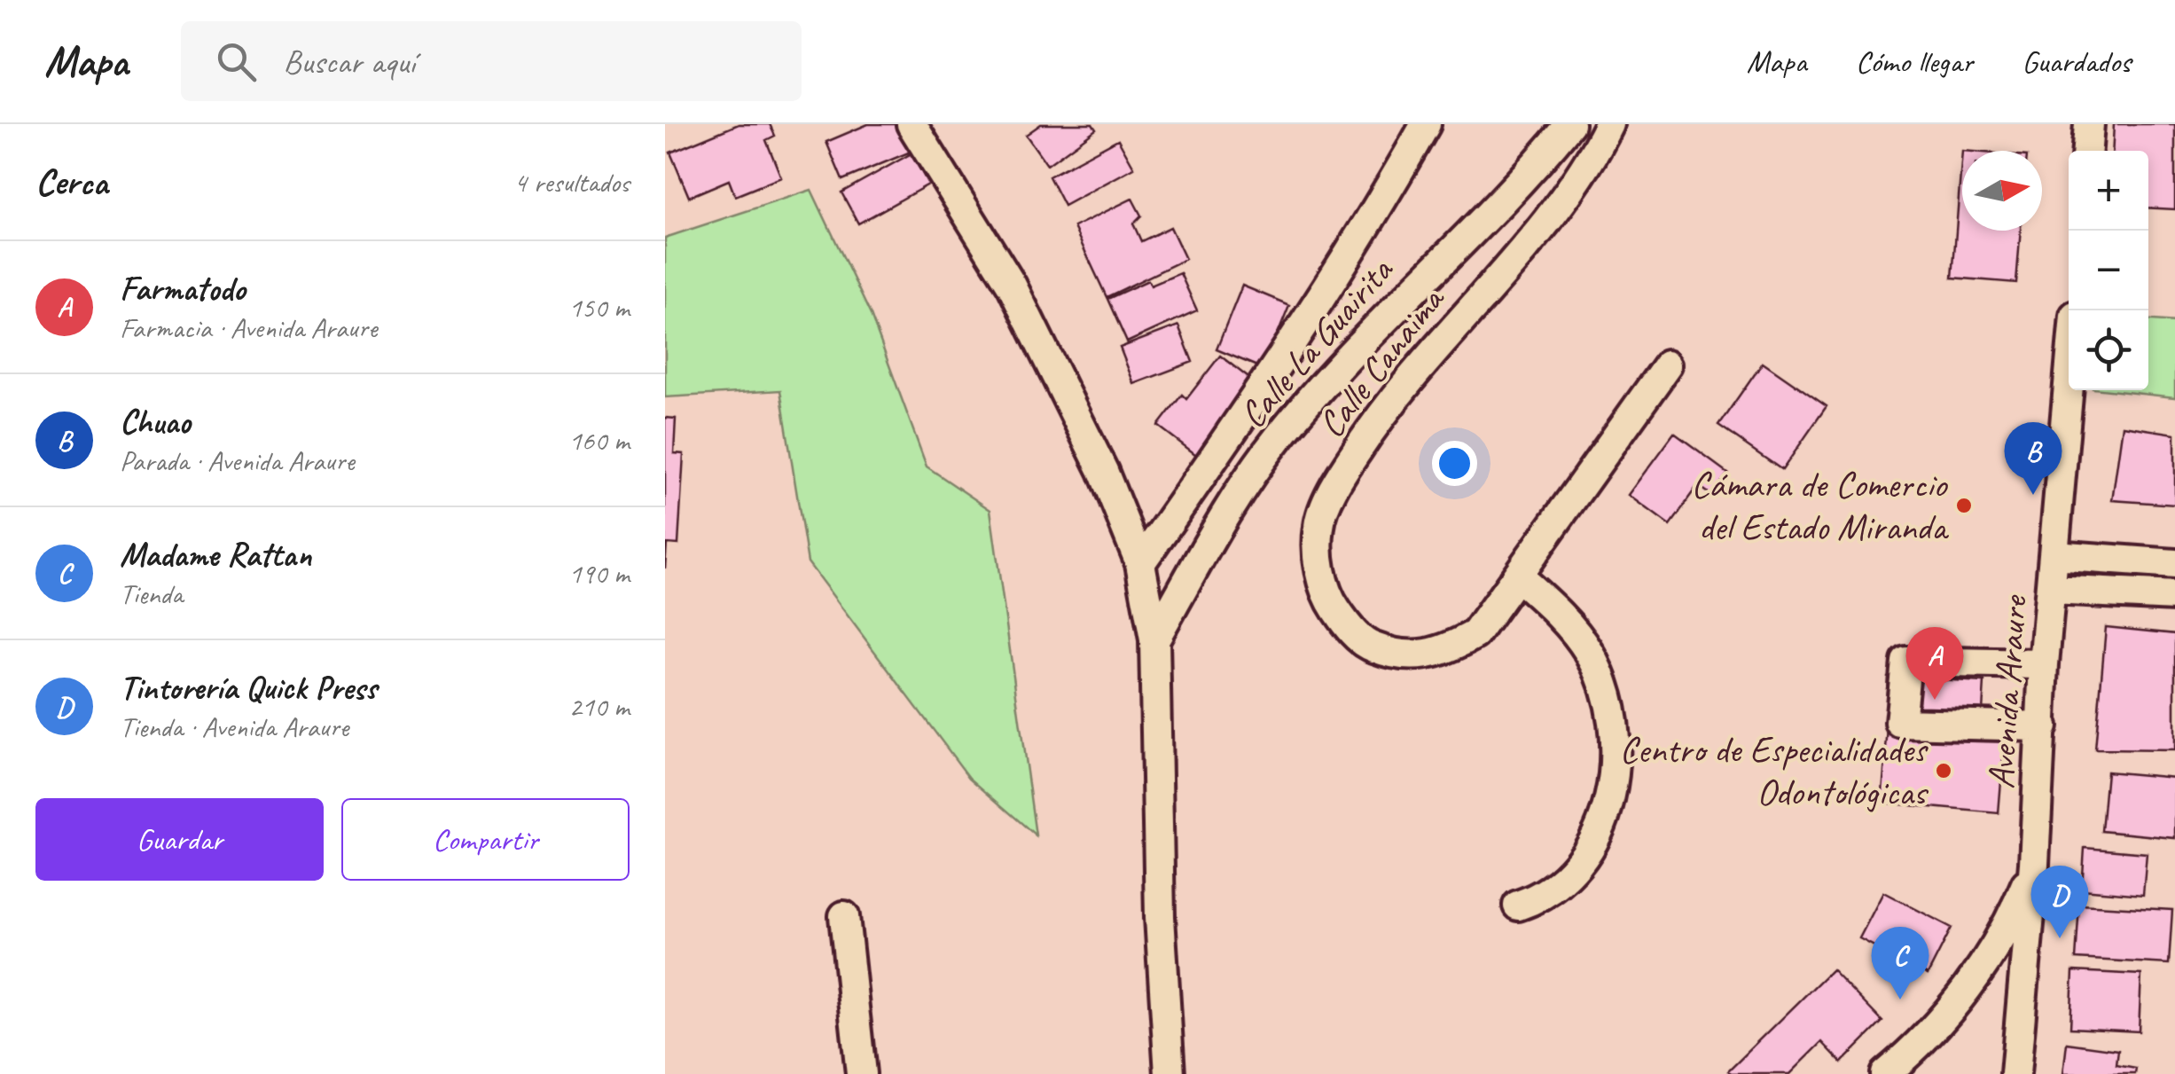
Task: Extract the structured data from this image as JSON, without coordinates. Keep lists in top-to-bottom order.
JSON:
{
  "streets": {
    "street": ["Calle La Guairita", "Calle Canaima", "Avenida Araure"]
  },
  "places": ["Cámara de Comercio del Estado Miranda", "Centro de Especialidades Odontológicas"],
  "north": "right",
  "page": {
    "header": "Mapa",
    "search": "Buscar aquí",
    "nav": ["Mapa", "Cómo llegar", "Guardados"],
    "heading": ["Cerca", "4 resultados"],
    "map_buttons": ["+", "−"],
    "list": [
      {
        "mark": "A",
        "name": "Farmatodo",
        "note": "Farmacia · Avenida Araure",
        "value": "150 m"
      },
      {
        "mark": "B",
        "name": "Chuao",
        "note": "Parada · Avenida Araure",
        "value": "160 m"
      },
      {
        "mark": "C",
        "name": "Madame Rattan",
        "note": "Tienda",
        "value": "190 m"
      },
      {
        "mark": "D",
        "name": "Tintorería Quick Press",
        "note": "Tienda · Avenida Araure",
        "value": "210 m"
      }
    ],
    "pins": [
      "B",
      "A",
      "D",
      "C"
    ],
    "buttons": ["Guardar", "Compartir"]
  }
}
